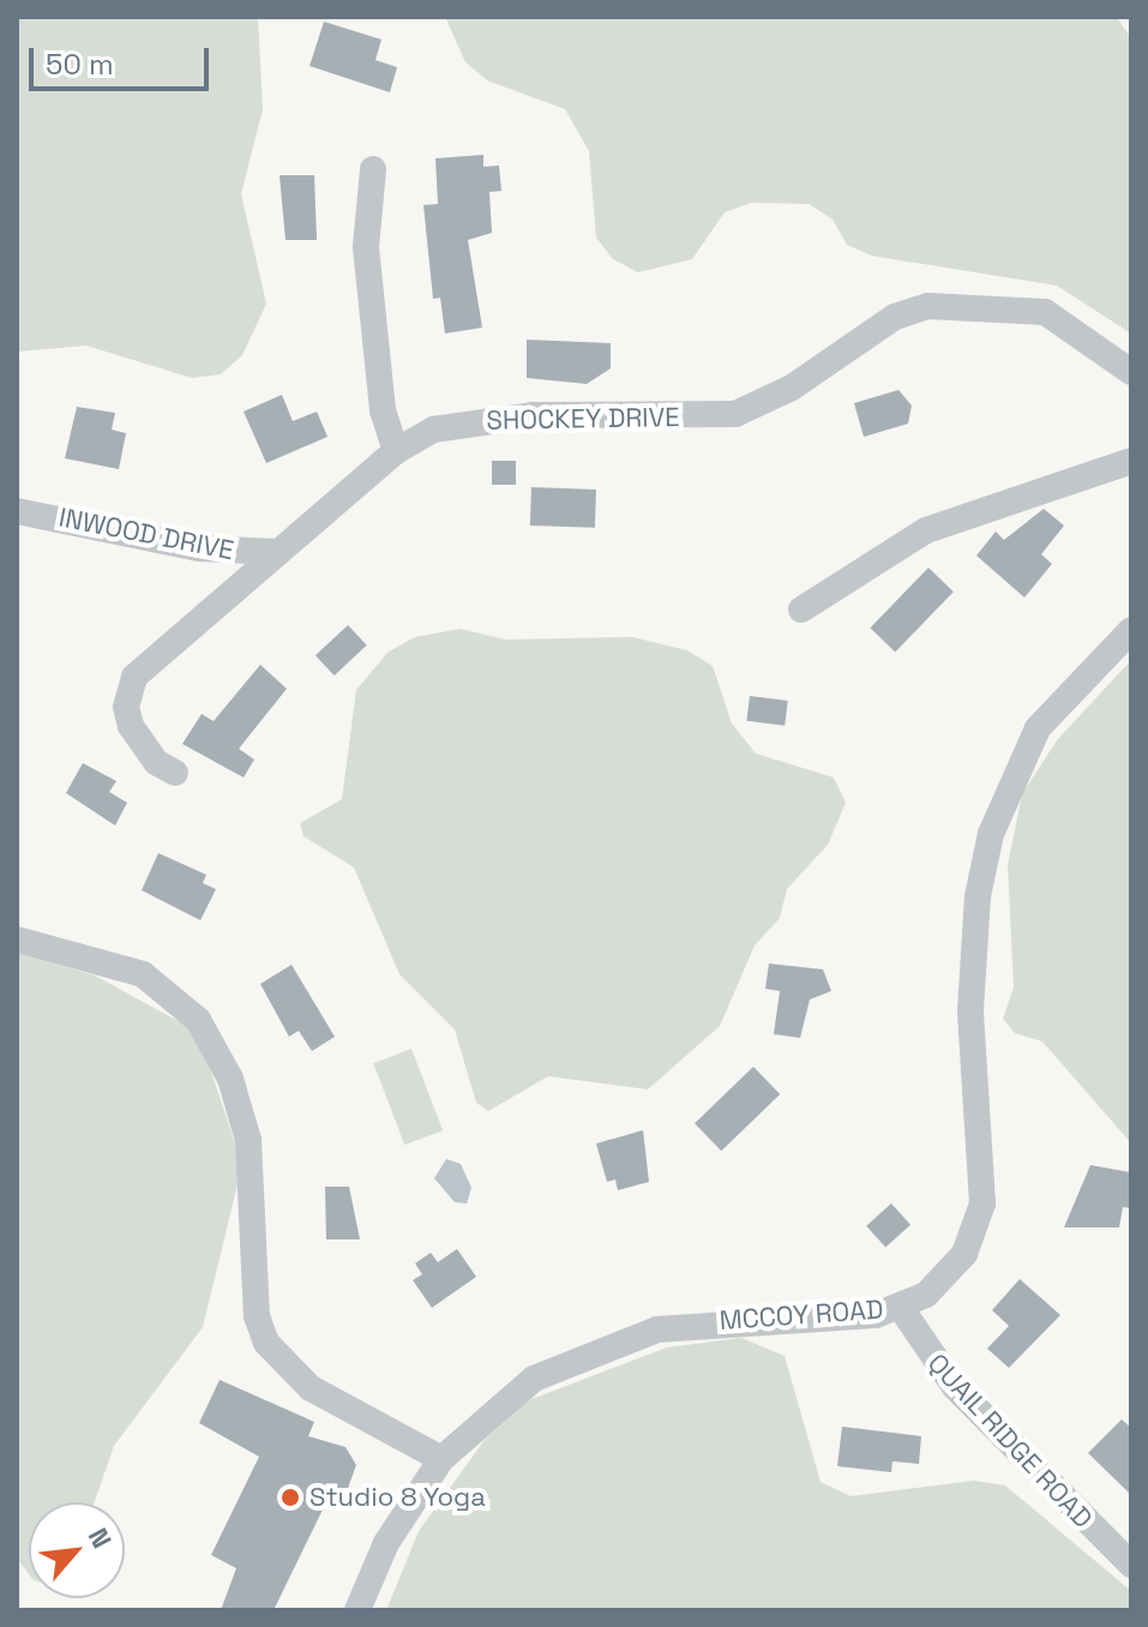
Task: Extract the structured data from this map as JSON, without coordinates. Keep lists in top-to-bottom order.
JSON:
{
  "streets": {
    "street": [
      "SHOCKEY DRIVE",
      "INWOOD DRIVE",
      "MCCOY ROAD",
      "QUAIL RIDGE ROAD"
    ]
  },
  "crossings": [
    ["SHOCKEY DRIVE", "INWOOD DRIVE"],
    ["MCCOY ROAD", "QUAIL RIDGE ROAD"]
  ],
  "places": ["Studio 8 Yoga"],
  "scale_bar": "50 m",
  "north": "top right"
}
